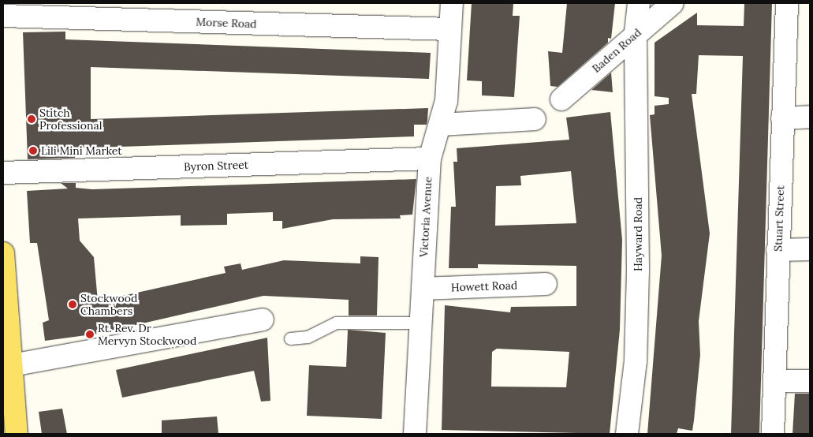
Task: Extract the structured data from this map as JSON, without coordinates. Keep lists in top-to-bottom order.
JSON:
{
  "streets": {
    "street": [
      "Morse Road",
      "Baden Road",
      "Byron Street",
      "Victoria Avenue",
      "Stuart Street",
      "Hayward Road",
      "Howett Road"
    ]
  },
  "crossings": [
    ["Morse Road", "Victoria Avenue"],
    ["Baden Road", "Hayward Road"],
    ["Byron Street", "Victoria Avenue"],
    ["Victoria Avenue", "Howett Road"]
  ],
  "places": [
    "Stitch Professional",
    "Lili Mini Market",
    "Stockwood Chambers",
    "Rt. Rev. Dr Mervyn Stockwood"
  ]
}
